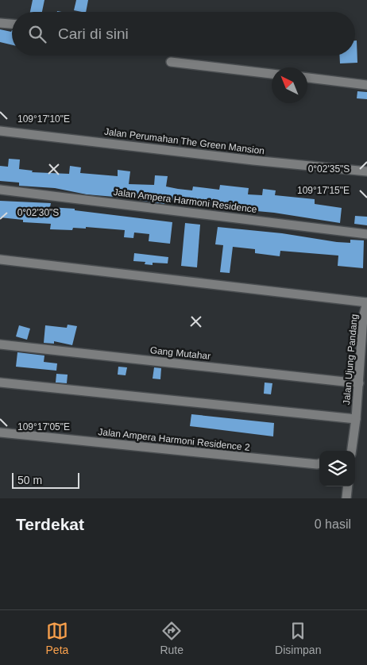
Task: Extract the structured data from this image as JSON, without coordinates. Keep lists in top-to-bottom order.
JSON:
{
  "streets": {
    "street": [
      "Jalan Perumahan The Green Mansion",
      "Jalan Ampera Harmoni Residence",
      "Gang Mutahar",
      "Jalan Ujung Pandang",
      "Jalan Ampera Harmoni Residence 2"
    ]
  },
  "crossings": [
    ["Gang Mutahar", "Jalan Ujung Pandang"]
  ],
  "scale_bar": "50 m",
  "north": "top left",
  "page": {
    "search": "Cari di sini",
    "scale": "50 m",
    "heading": ["Terdekat", "0 hasil"],
    "nav": ["Peta", "Rute", "Disimpan"]
  },
  "coordinates": [
    "109°17'10\"E",
    "0°02'35\"S",
    "109°17'15\"E",
    "0°02'30\"S",
    "109°17'05\"E"
  ]
}
